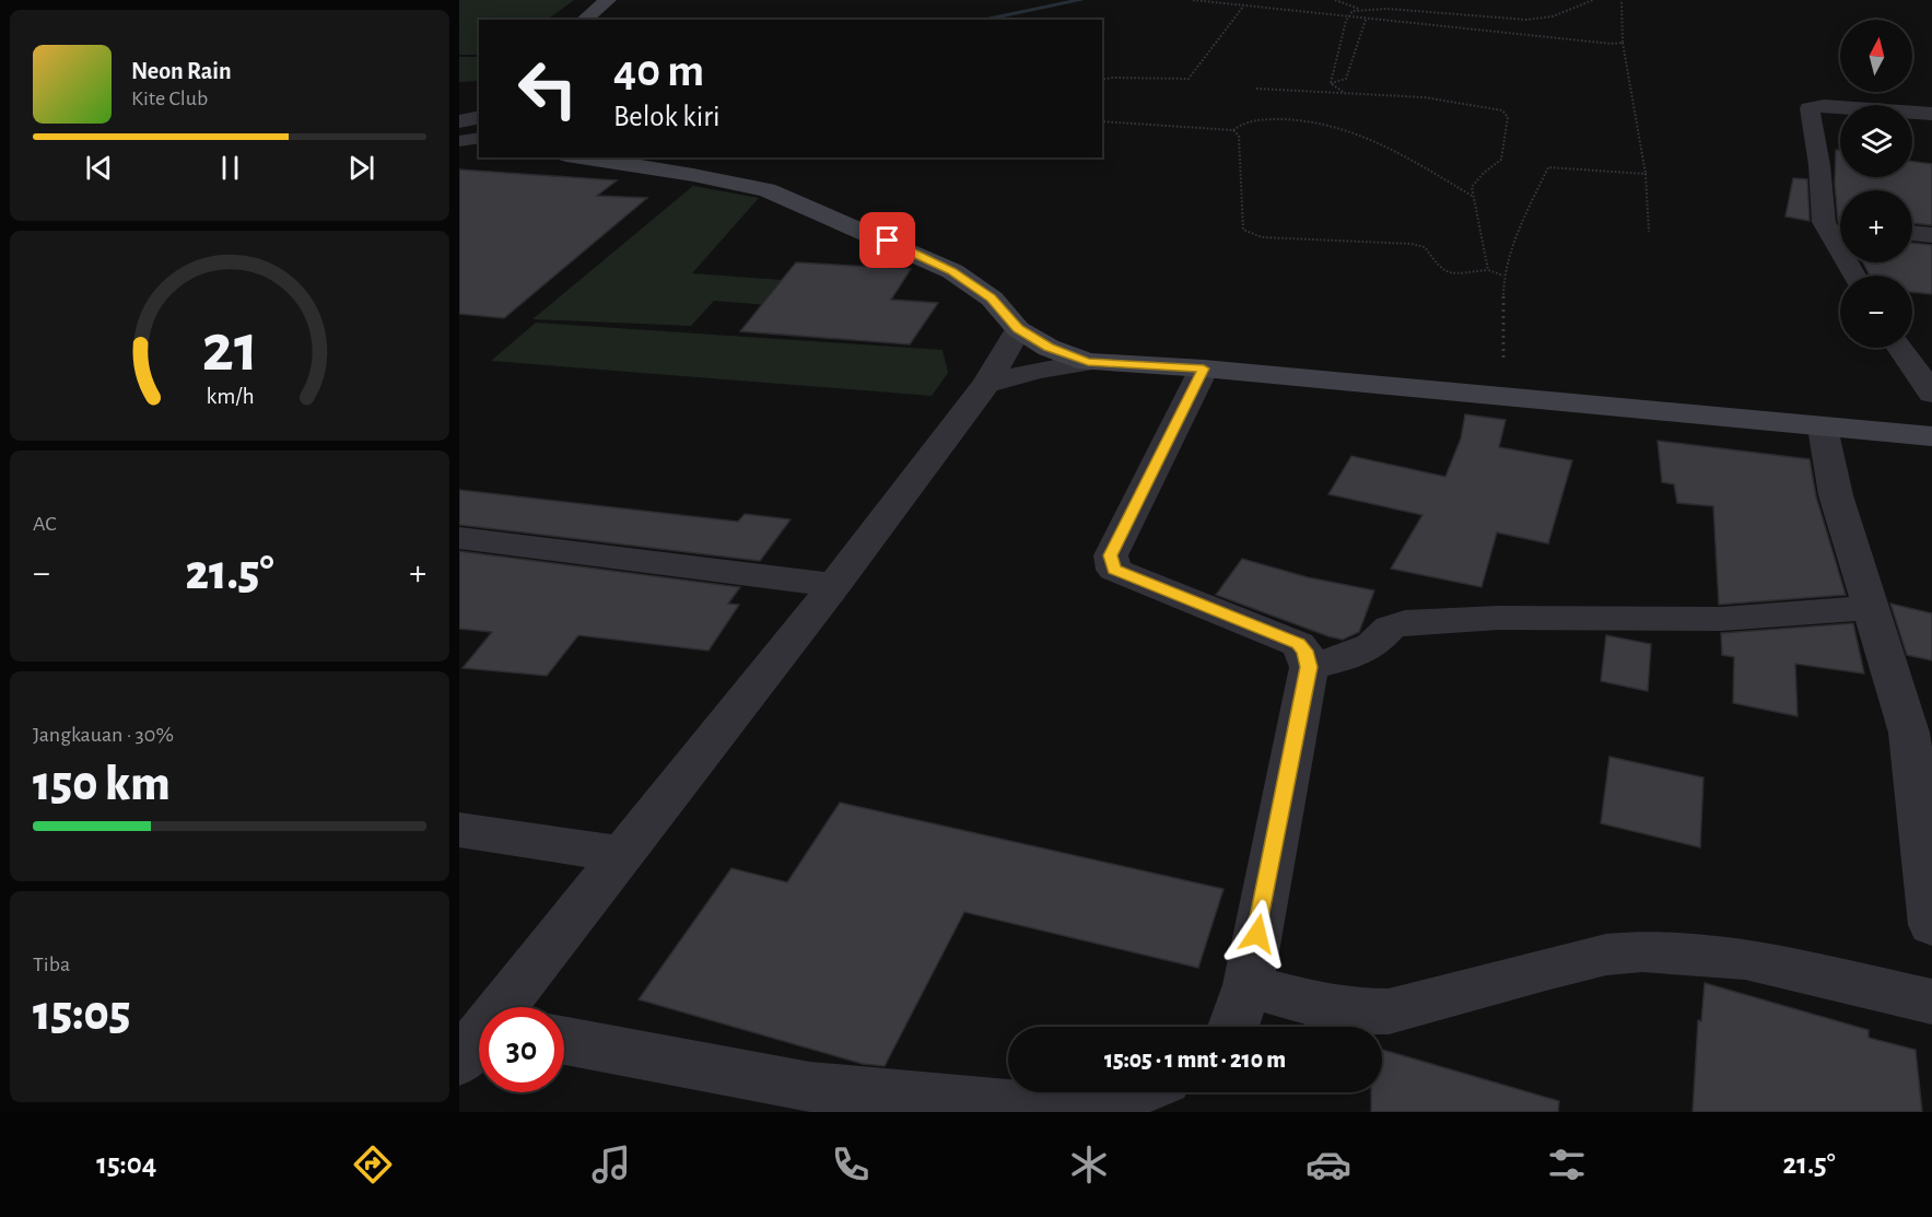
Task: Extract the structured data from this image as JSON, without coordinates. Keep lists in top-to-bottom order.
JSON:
{
  "north": "top",
  "page": {
    "map_buttons": ["+", "−"],
    "turn": ["40 m", "Belok kiri"],
    "song": ["Neon Rain", "Kite Club"],
    "tile": [
      "AC",
      ["Jangkauan · 30%", "150 km"],
      ["Tiba", "15:05"]
    ],
    "heat": ["−", "21.5°", "+"],
    "limit": "30",
    "trip": "15:05 · 1 mnt · 210 m",
    "tabs": ["15:04", "21.5°"],
    "gauge": ["21", "km/h"]
  }
}
